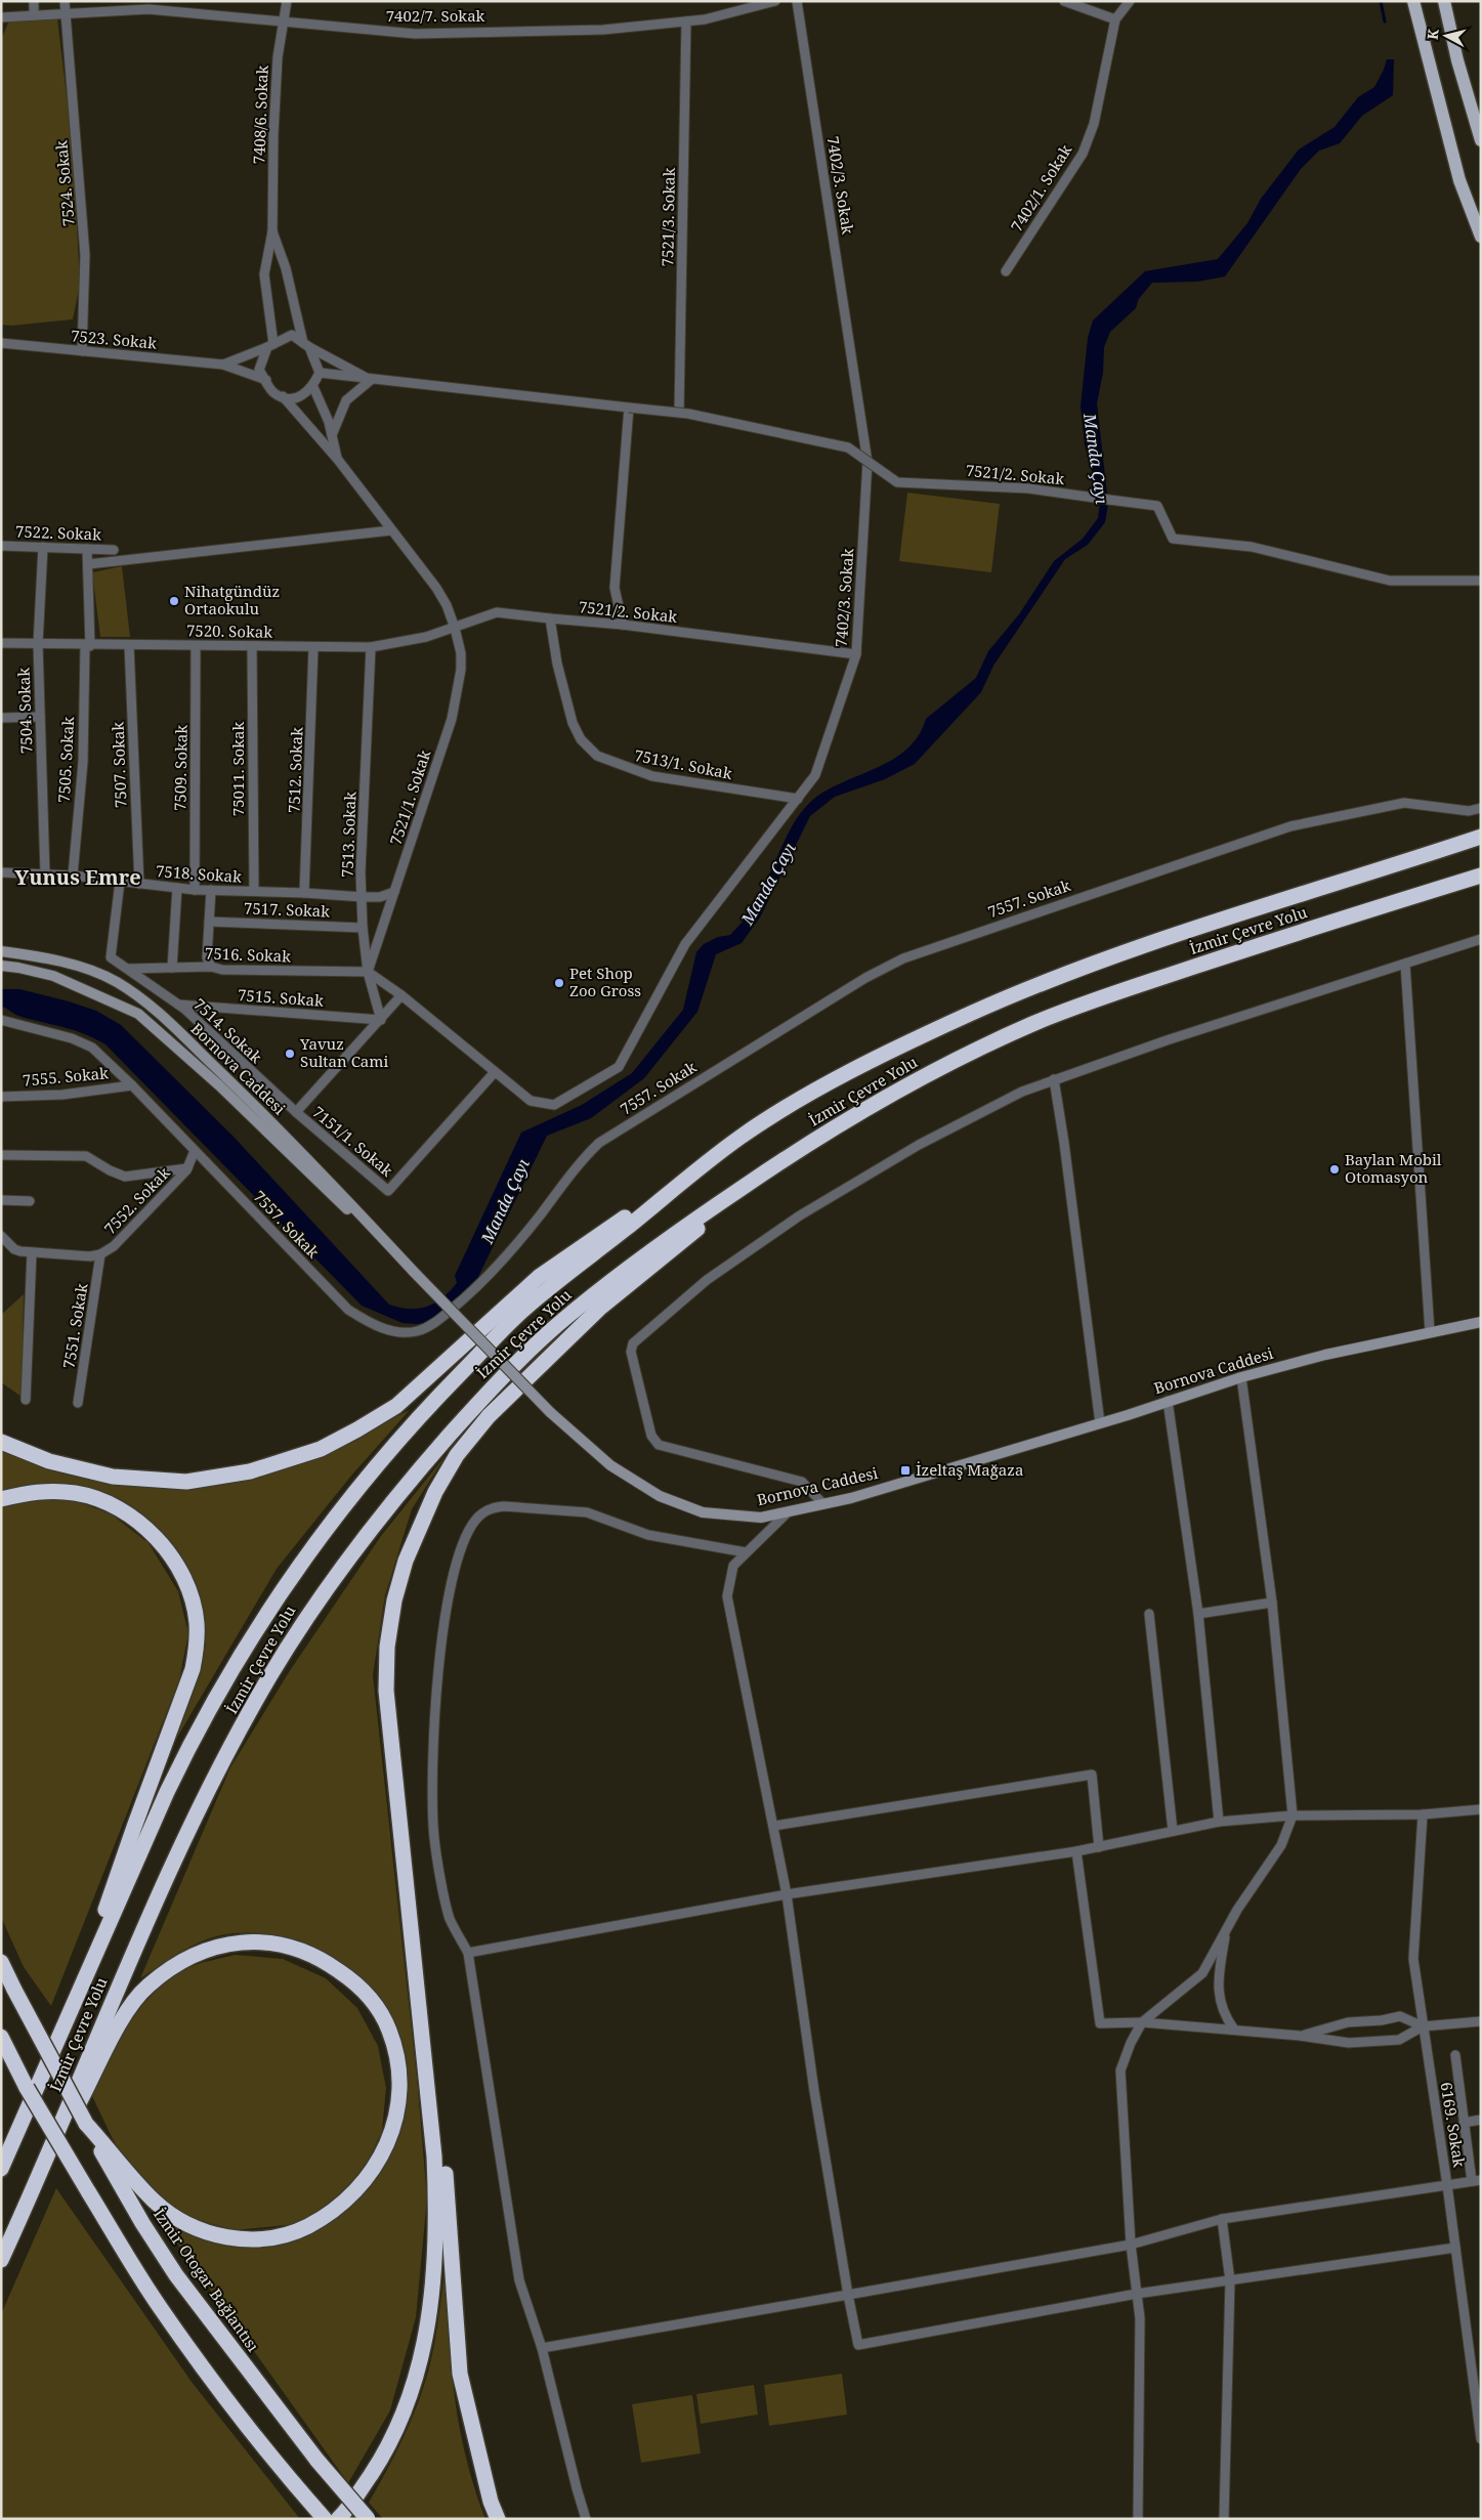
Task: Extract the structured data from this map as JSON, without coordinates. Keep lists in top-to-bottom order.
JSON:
{
  "streets": {
    "highway": ["İzmir Çevre Yolu", "İzmir Otogar Bağlantısı"],
    "main road": ["Bornova Caddesi"],
    "street": [
      "7402/7. Sokak",
      "7408/6. Sokak",
      "7524. Sokak",
      "7402/3. Sokak",
      "7402/1. Sokak",
      "7521/3. Sokak",
      "7523. Sokak",
      "7521/2. Sokak",
      "7522. Sokak",
      "7520. Sokak",
      "7504. Sokak",
      "7505. Sokak",
      "7507. Sokak",
      "7513/1. Sokak",
      "7509. Sokak",
      "75011. Sokak",
      "7512. Sokak",
      "7521/1. Sokak",
      "7513. Sokak",
      "7518. Sokak",
      "7557. Sokak",
      "7517. Sokak",
      "7516. Sokak",
      "7515. Sokak",
      "7514. Sokak",
      "7555. Sokak",
      "7151/1. Sokak",
      "7552. Sokak",
      "7551. Sokak",
      "6169. Sokak"
    ]
  },
  "crossings": [
    ["7402/7. Sokak", "7408/6. Sokak"],
    ["7402/7. Sokak", "7524. Sokak"],
    ["7402/7. Sokak", "7521/3. Sokak"],
    ["7524. Sokak", "7523. Sokak"],
    ["7402/3. Sokak", "7521/2. Sokak"],
    ["7402/3. Sokak", "7513/1. Sokak"],
    ["7402/3. Sokak", "7151/1. Sokak"],
    ["7521/3. Sokak", "7521/2. Sokak"],
    ["7521/2. Sokak", "7513/1. Sokak"],
    ["7521/2. Sokak", "7521/1. Sokak"],
    ["7522. Sokak", "7504. Sokak"],
    ["7522. Sokak", "7505. Sokak"],
    ["7520. Sokak", "7504. Sokak"],
    ["7520. Sokak", "7505. Sokak"],
    ["7520. Sokak", "7507. Sokak"],
    ["7520. Sokak", "7509. Sokak"],
    ["7520. Sokak", "75011. Sokak"],
    ["7520. Sokak", "7512. Sokak"],
    ["7520. Sokak", "7521/1. Sokak"],
    ["7520. Sokak", "7513. Sokak"],
    ["7504. Sokak", "7518. Sokak"],
    ["7505. Sokak", "7518. Sokak"],
    ["7507. Sokak", "7518. Sokak"],
    ["7509. Sokak", "7518. Sokak"],
    ["75011. Sokak", "7518. Sokak"],
    ["7512. Sokak", "7518. Sokak"],
    ["7521/1. Sokak", "7513. Sokak"],
    ["7521/1. Sokak", "7518. Sokak"],
    ["7521/1. Sokak", "7516. Sokak"],
    ["7513. Sokak", "7518. Sokak"],
    ["7513. Sokak", "7517. Sokak"],
    ["7513. Sokak", "7516. Sokak"],
    ["7513. Sokak", "7515. Sokak"],
    ["7513. Sokak", "7151/1. Sokak"],
    ["7518. Sokak", "7514. Sokak"],
    ["7557. Sokak", "7555. Sokak"],
    ["7557. Sokak", "7552. Sokak"],
    ["7516. Sokak", "7514. Sokak"],
    ["7515. Sokak", "7514. Sokak"],
    ["7515. Sokak", "7151/1. Sokak"],
    ["7514. Sokak", "7151/1. Sokak"],
    ["7552. Sokak", "7551. Sokak"]
  ],
  "districts": ["Yunus Emre"],
  "water": ["Manda Çayı"],
  "places": {
    "other": [
      "Nihatgündüz Ortaokulu",
      "Pet Shop Zoo Gross",
      "Yavuz Sultan Cami",
      "Baylan Mobil Otomasyon"
    ],
    "transit": ["İzeltaş Mağaza"]
  },
  "north": "left"
}
